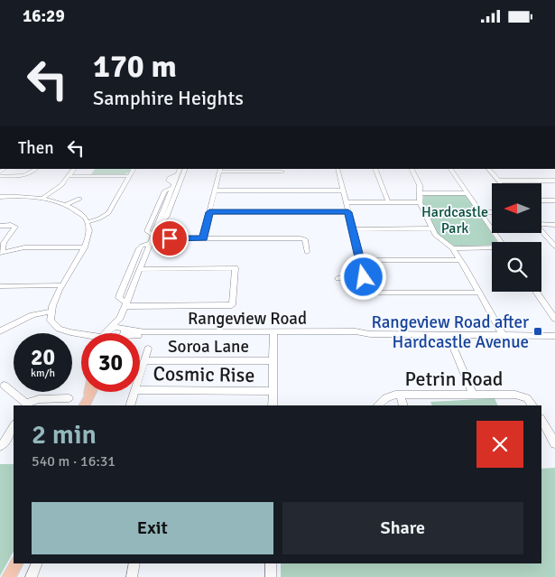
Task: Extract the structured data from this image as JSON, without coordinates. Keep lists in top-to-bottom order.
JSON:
{
  "streets": {
    "street": [
      "Rangeview Road",
      "Soroa Lane",
      "Cosmic Rise",
      "Petrin Road"
    ]
  },
  "parks": ["Hardcastle Park"],
  "places": {
    "transit": ["Rangeview Road after Hardcastle Avenue"]
  },
  "north": "left",
  "page": {
    "status": "16:29",
    "turn": ["170 m", "Samphire Heights"],
    "then": "Then",
    "speed": "20 km/h",
    "limit": "30",
    "heading": ["2 min", "540 m · 16:31"],
    "buttons": ["Exit", "Share"]
  }
}
